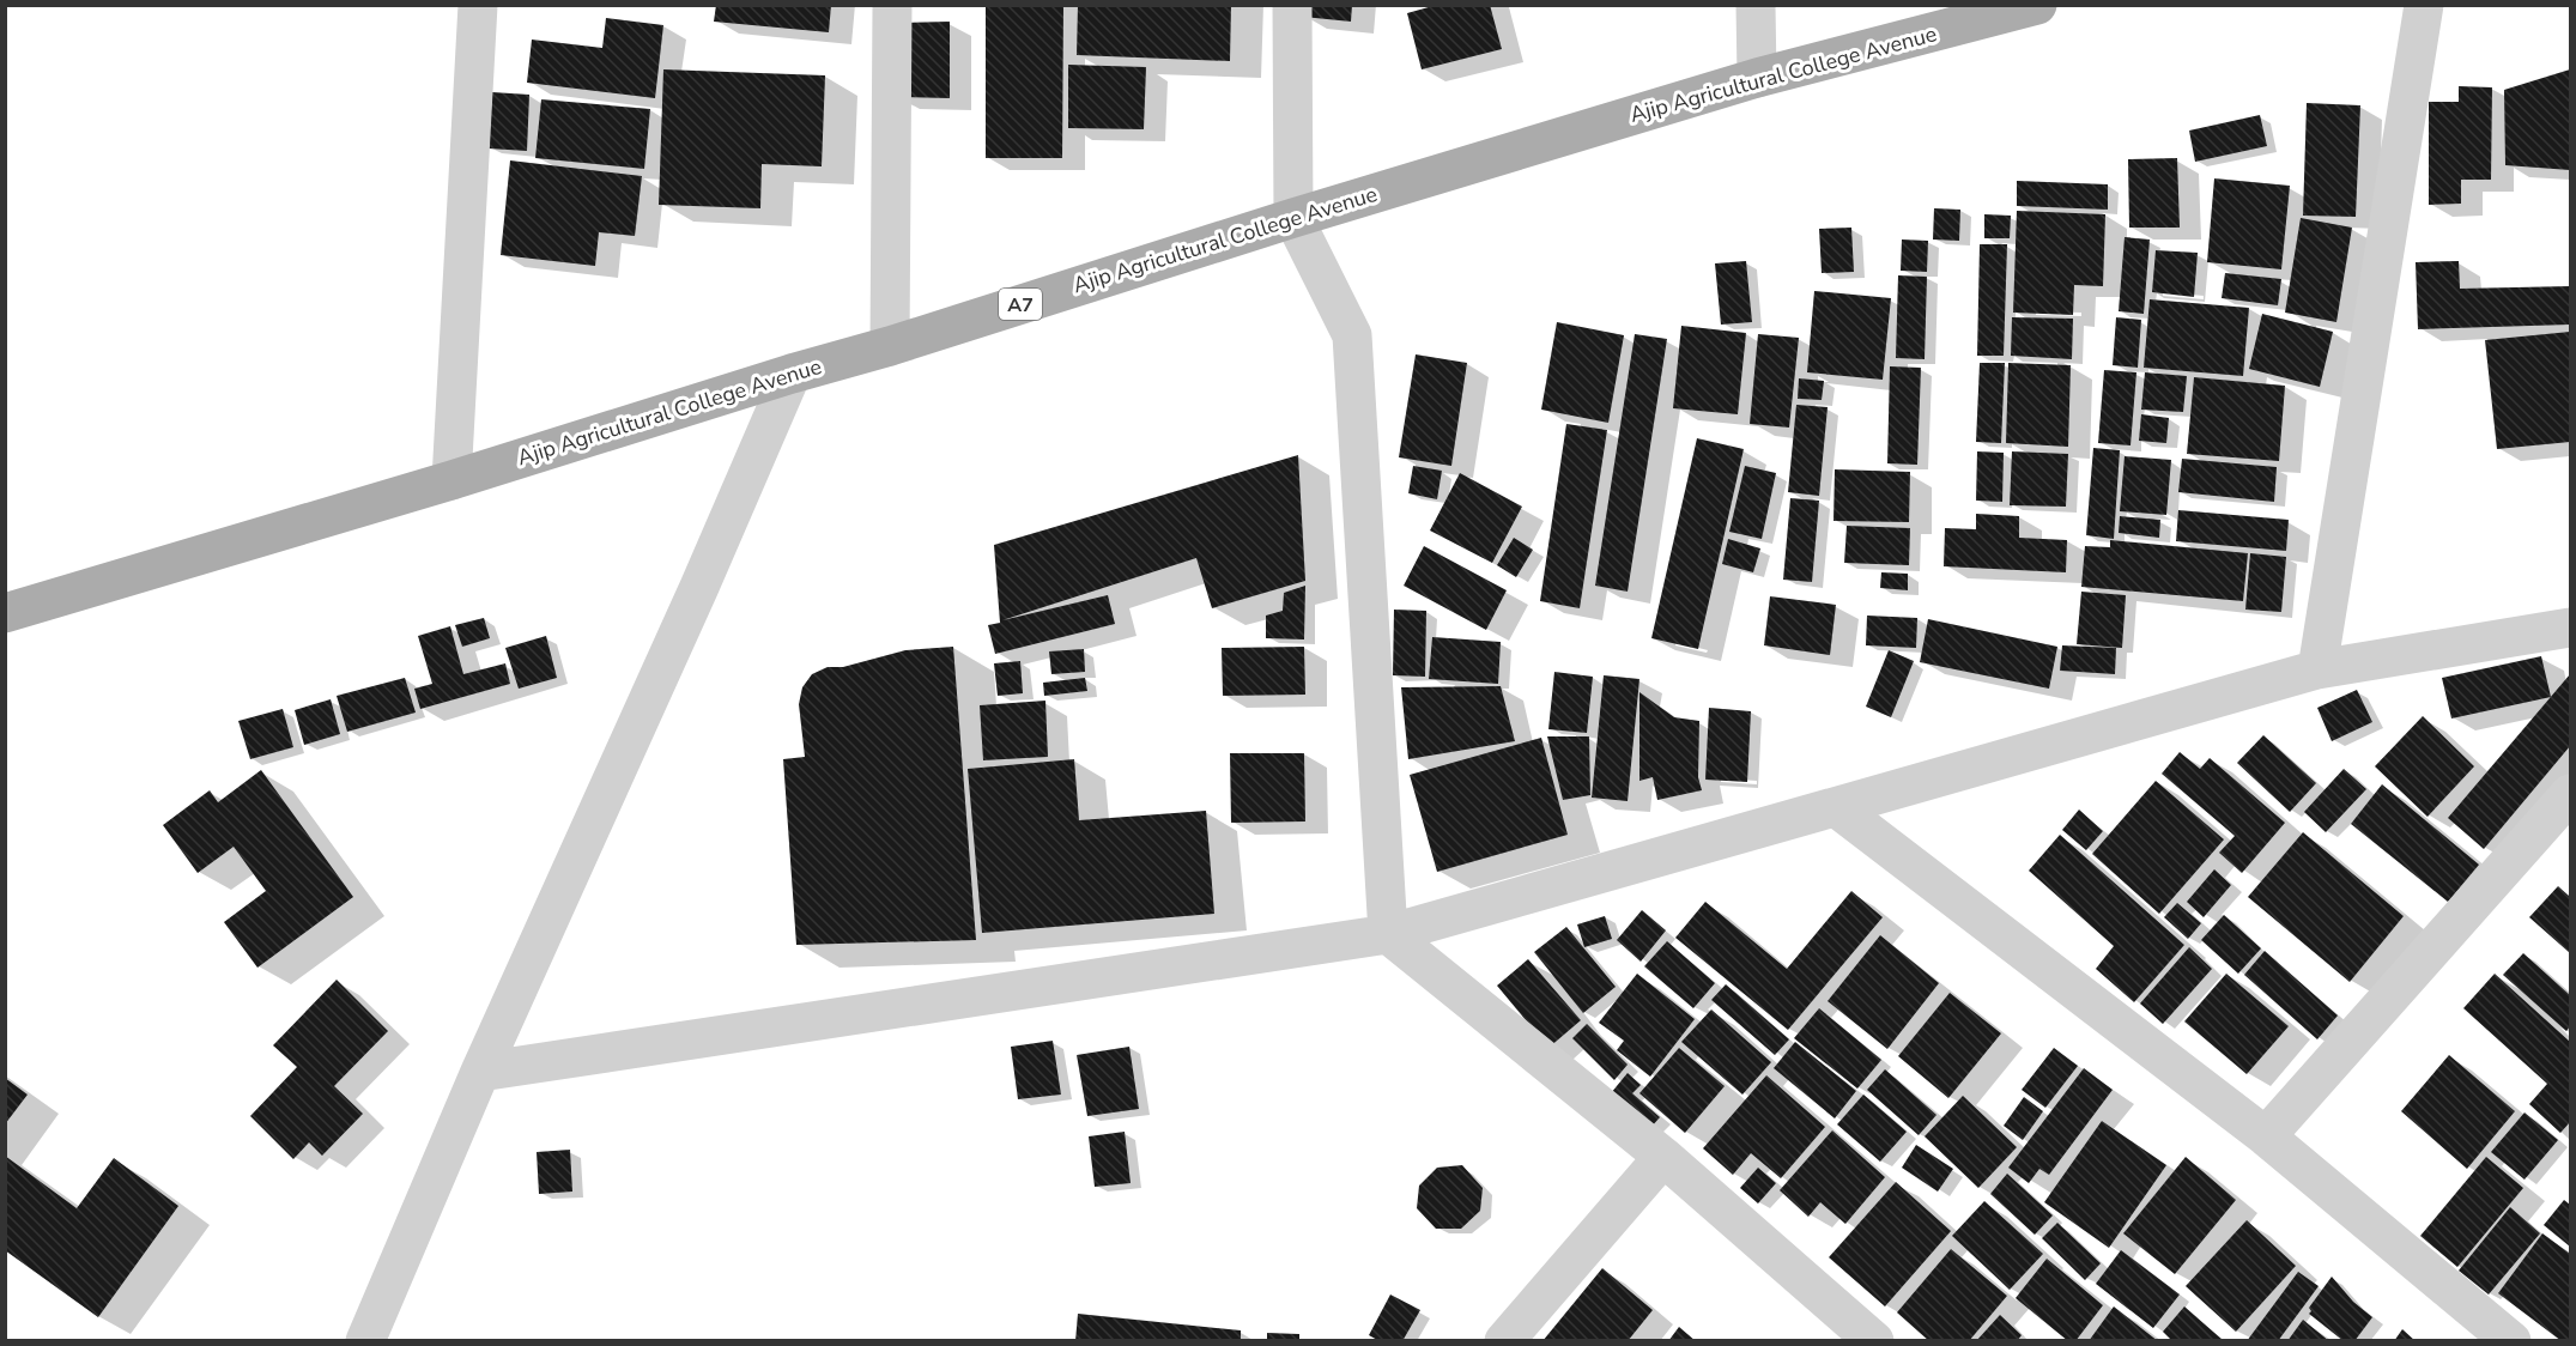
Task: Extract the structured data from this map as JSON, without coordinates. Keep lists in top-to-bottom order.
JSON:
{
  "streets": {
    "main road": ["Ajip Agricultural College Avenue", "A7"]
  }
}
